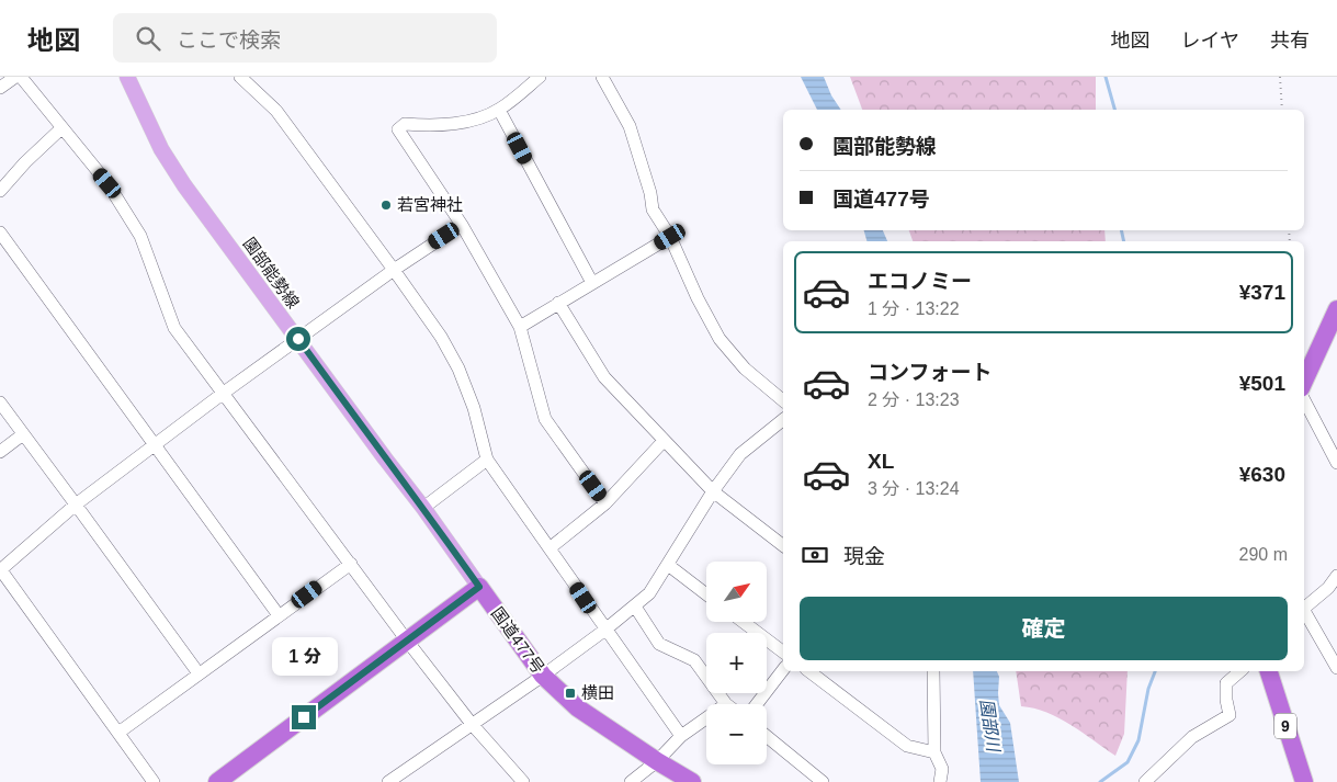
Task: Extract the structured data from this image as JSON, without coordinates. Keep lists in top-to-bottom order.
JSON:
{
  "streets": {
    "highway": ["国道477号", "9"],
    "main road": ["園部能勢線"]
  },
  "crossings": [
    ["園部能勢線", "国道477号"]
  ],
  "water": ["園部川"],
  "places": {
    "other": ["若宮神社"],
    "transit": ["横田"]
  },
  "north": "top right",
  "page": {
    "header": "地図",
    "search": "ここで検索",
    "nav": ["地図", "レイヤ", "共有"],
    "banner": ["園部能勢線", "国道477号"],
    "list": [
      {
        "name": "エコノミー",
        "note": "1 分 · 13:22",
        "value": "¥371"
      },
      {
        "name": "コンフォート",
        "note": "2 分 · 13:23",
        "value": "¥501"
      },
      {
        "name": "XL",
        "note": "3 分 · 13:24",
        "value": "¥630"
      }
    ],
    "pay": ["現金", "290 m"],
    "map_buttons": ["+", "−"],
    "buttons": "確定",
    "bubble": "1 分"
  }
}
